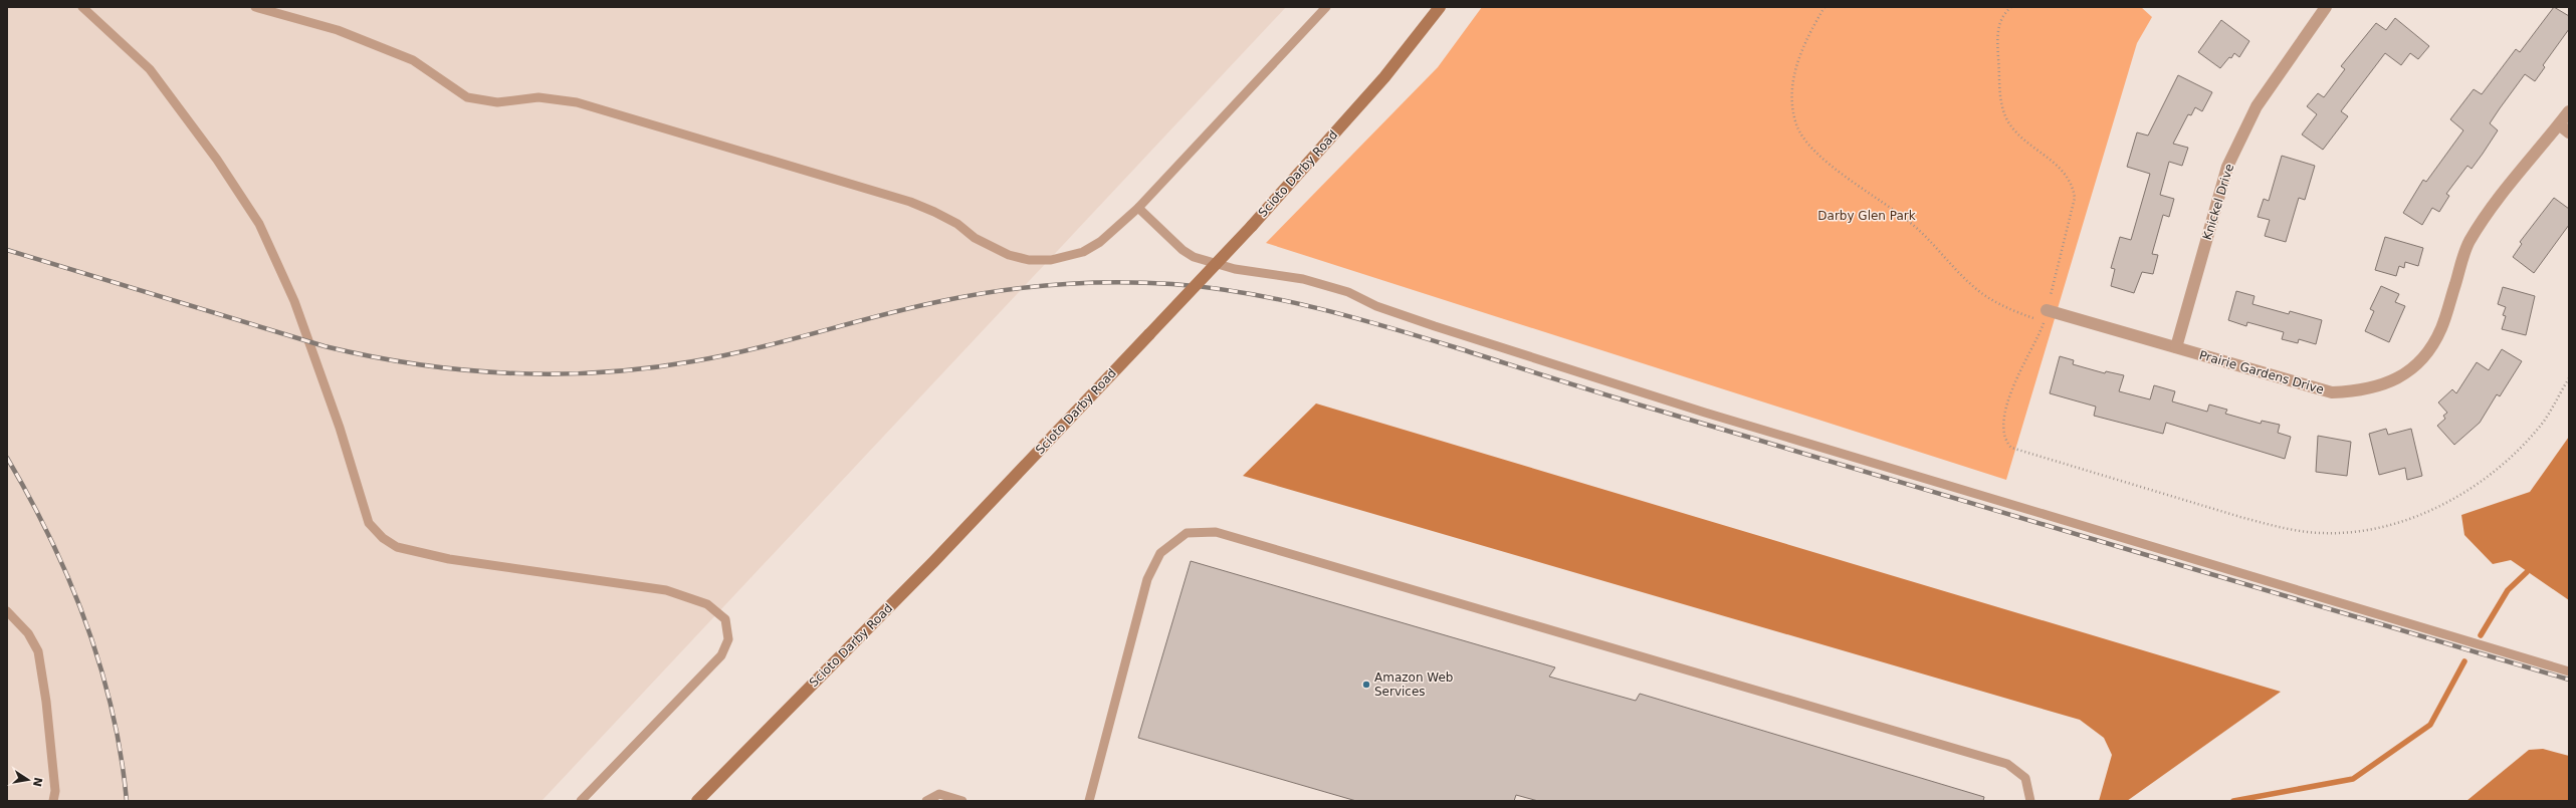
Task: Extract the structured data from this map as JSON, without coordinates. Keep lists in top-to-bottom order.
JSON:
{
  "streets": {
    "main road": ["Scioto Darby Road"],
    "street": ["Knickel Drive", "Prairie Gardens Drive"]
  },
  "crossings": [
    ["Knickel Drive", "Prairie Gardens Drive"]
  ],
  "parks": ["Darby Glen Park"],
  "places": ["Amazon Web Services"],
  "north": "right"
}
